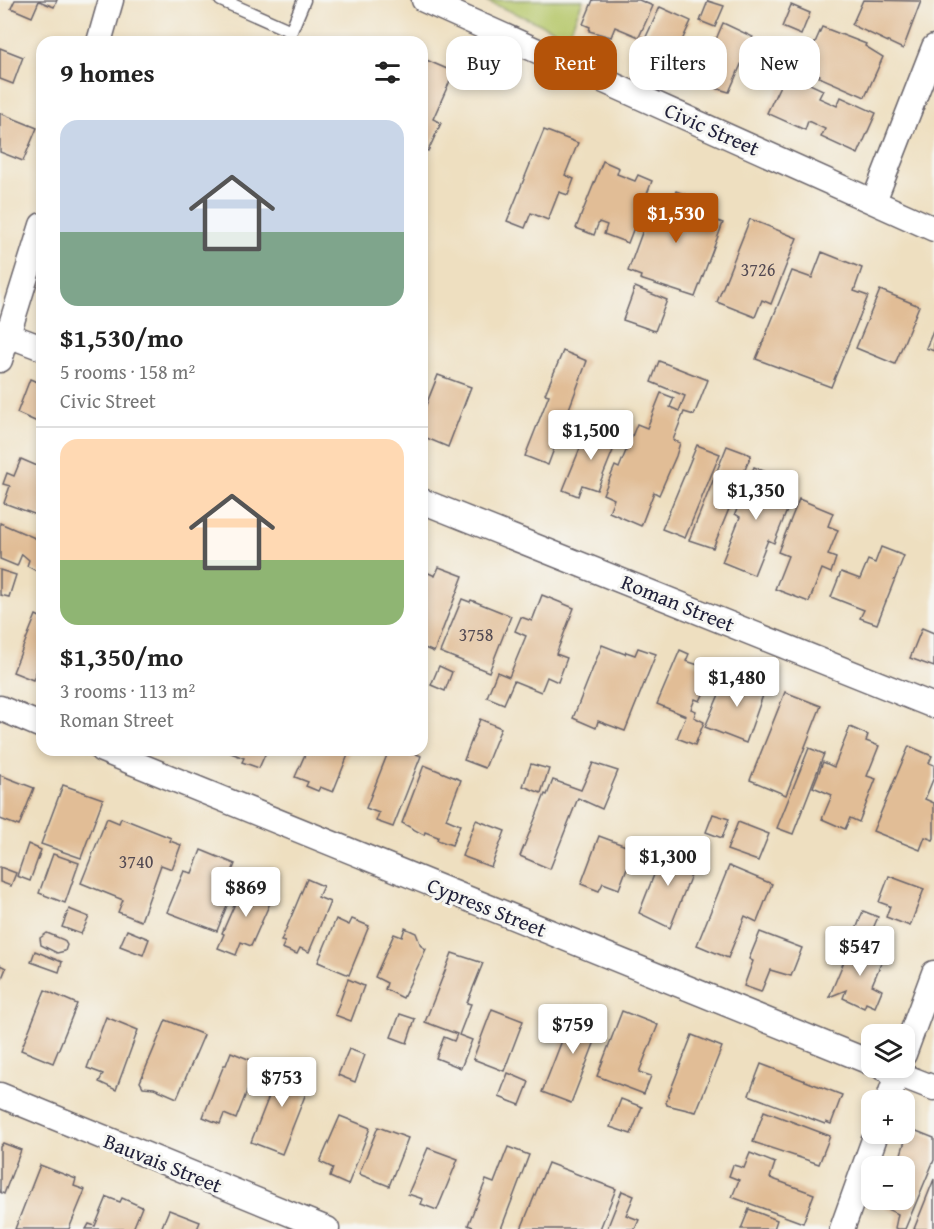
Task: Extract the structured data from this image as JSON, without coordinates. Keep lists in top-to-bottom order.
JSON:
{
  "streets": {
    "street": [
      "Civic Street",
      "Roman Street",
      "Cypress Street",
      "Bauvais Street"
    ]
  },
  "house_numbers": ["3726", "3758", "3740"],
  "page": {
    "chip": [
      "Buy",
      "Rent",
      "Filters",
      "New"
    ],
    "heading": "9 homes",
    "list": [
      {
        "name": "$1,530/mo",
        "note": "5 rooms · 158 m² · Civic Street"
      },
      {
        "name": "$1,350/mo",
        "note": "3 rooms · 113 m² · Roman Street"
      }
    ],
    "price": [
      "$1,530",
      "$1,500",
      "$1,350",
      "$1,480",
      "$1,300",
      "$869",
      "$547",
      "$759",
      "$753"
    ],
    "map_buttons": ["+", "−"]
  }
}
